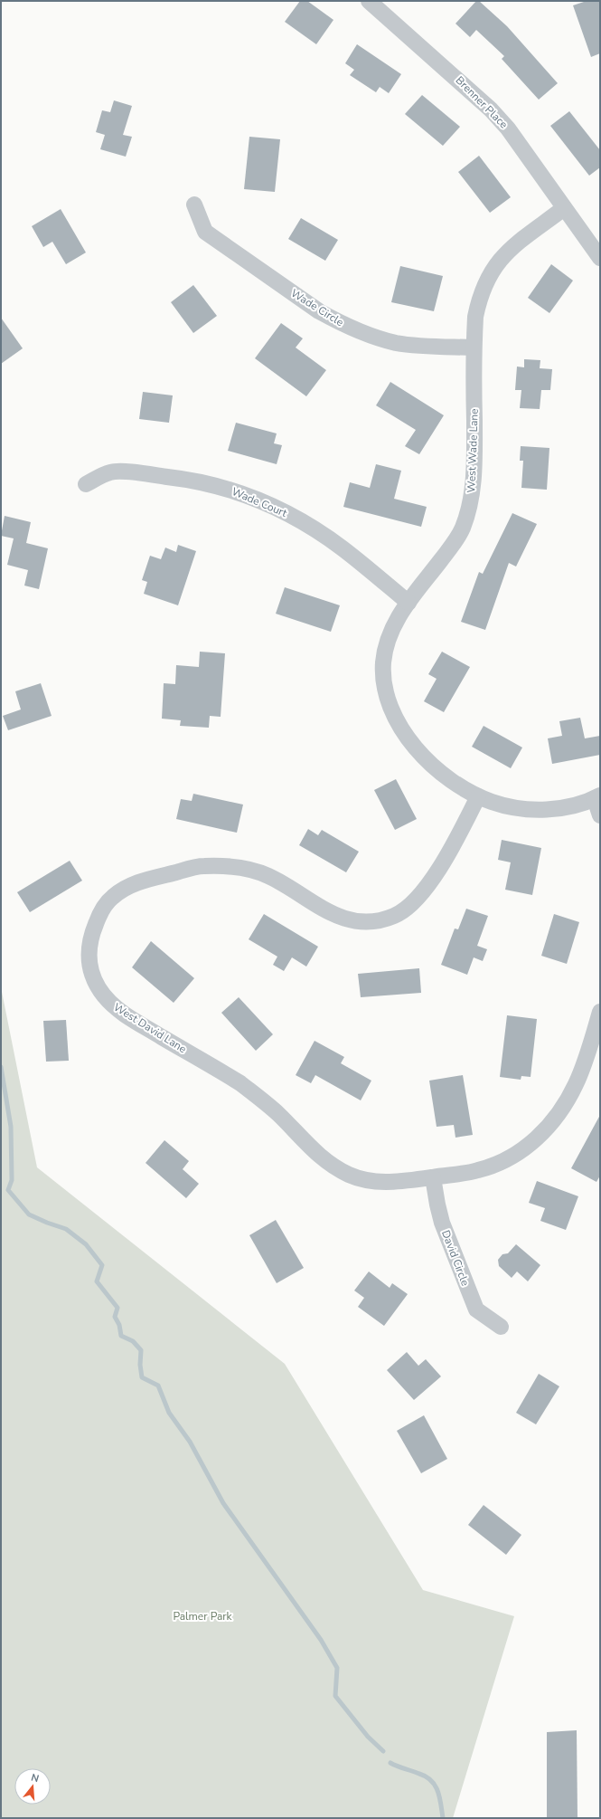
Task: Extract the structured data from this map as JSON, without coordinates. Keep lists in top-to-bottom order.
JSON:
{
  "streets": {
    "street": [
      "Brenner Place",
      "Wade Circle",
      "West Wade Lane",
      "Wade Court",
      "West David Lane",
      "David Circle"
    ]
  },
  "crossings": [
    ["Brenner Place", "West Wade Lane"],
    ["Wade Circle", "West Wade Lane"],
    ["West Wade Lane", "Wade Court"],
    ["West Wade Lane", "West David Lane"],
    ["West David Lane", "David Circle"]
  ],
  "parks": ["Palmer Park"],
  "north": "top"
}
